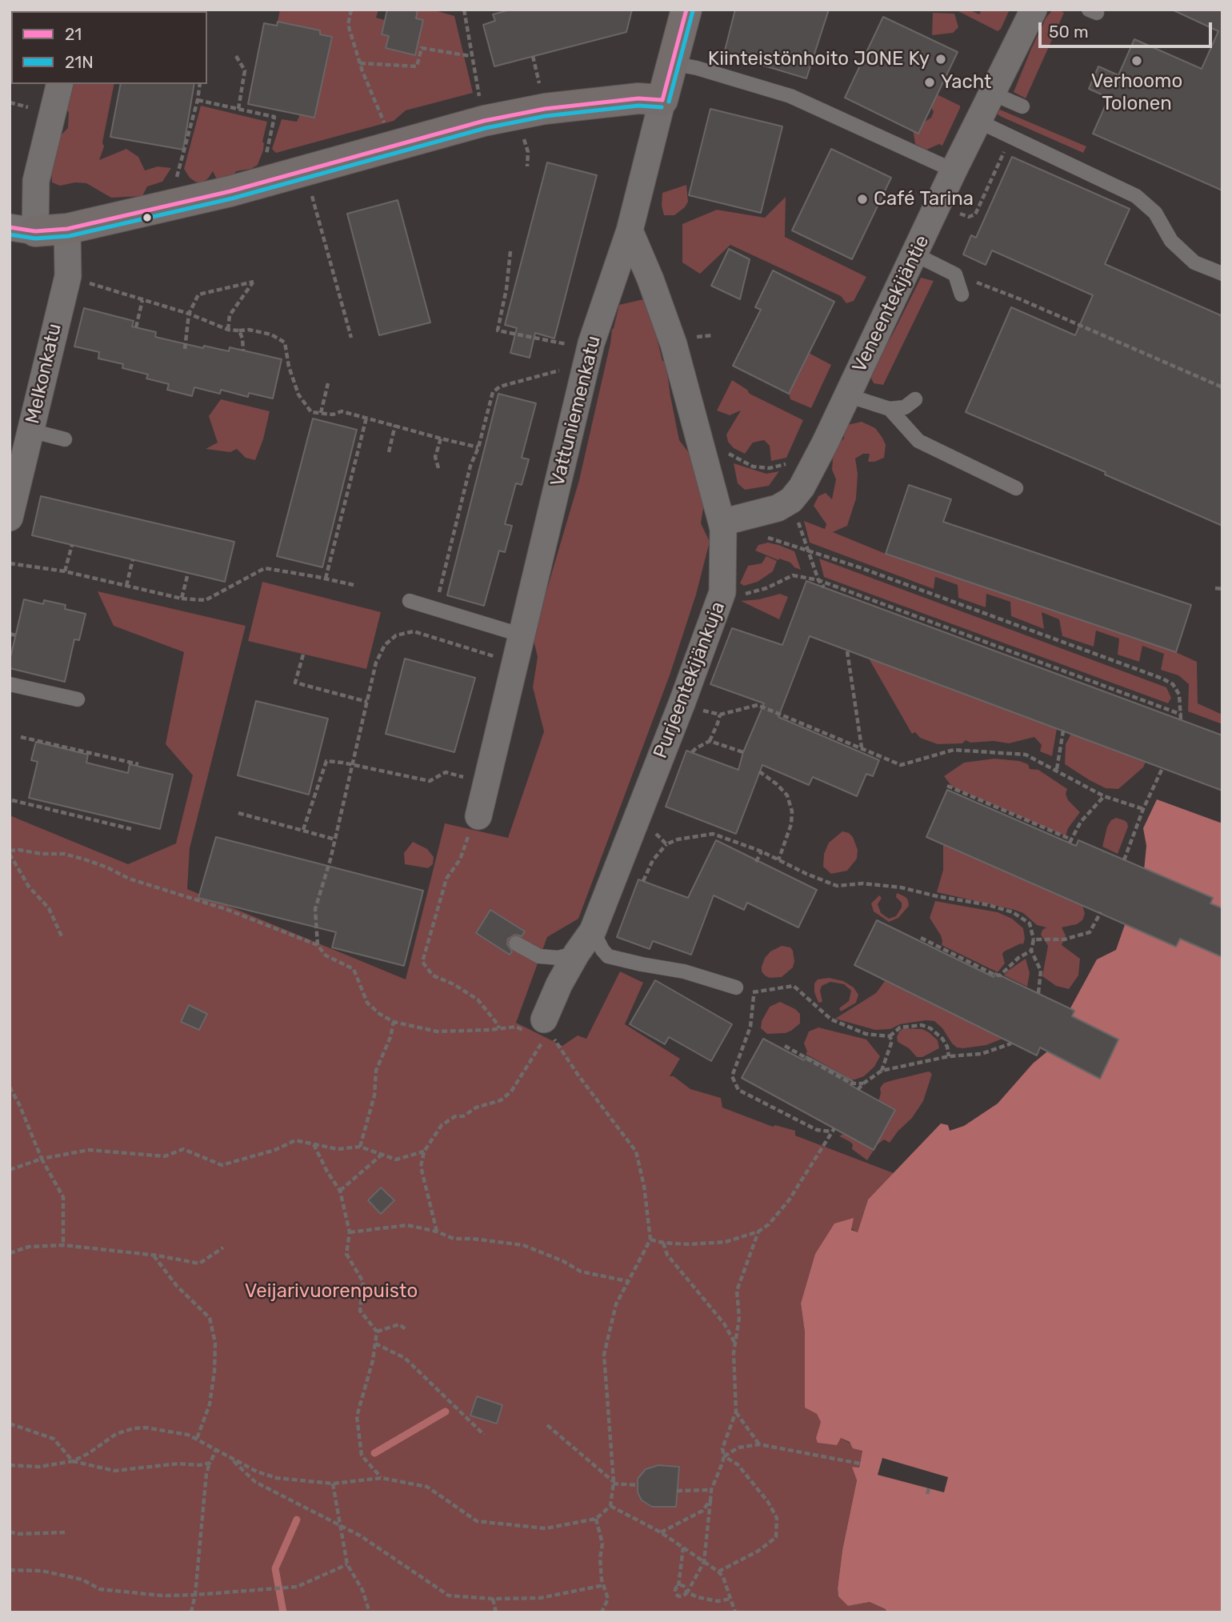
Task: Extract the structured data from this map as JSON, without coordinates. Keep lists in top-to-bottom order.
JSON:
{
  "streets": {
    "street": [
      "Veneentekijäntie",
      "Melkonkatu",
      "Vattuniemenkatu",
      "Purjeentekijänkuja"
    ]
  },
  "crossings": [
    ["Veneentekijäntie", "Purjeentekijänkuja"],
    ["Vattuniemenkatu", "Purjeentekijänkuja"]
  ],
  "parks": ["Veijarivuorenpuisto"],
  "places": [
    "Kiinteistönhoito JONE Ky",
    "Verhoomo Tolonen",
    "Yacht",
    "Café Tarina"
  ],
  "lines": ["transit line 21", "transit line 21N"],
  "legend": ["21", "21N"],
  "scale_bar": "50 m"
}
